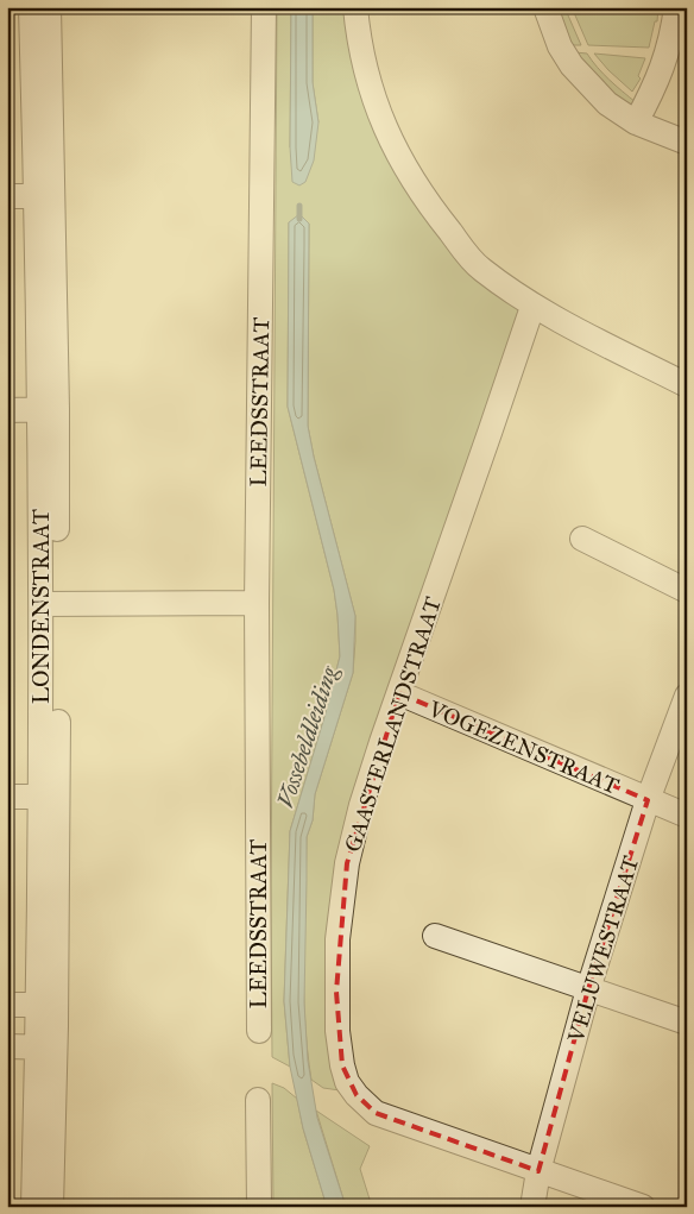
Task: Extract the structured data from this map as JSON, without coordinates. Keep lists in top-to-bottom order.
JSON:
{
  "streets": {
    "street": [
      "LEEDSSTRAAT",
      "LONDENSTRAAT",
      "GAASTERLANDSTRAAT",
      "VOGEZENSTRAAT",
      "VELUWESTRAAT"
    ]
  },
  "crossings": [
    ["GAASTERLANDSTRAAT", "VOGEZENSTRAAT"],
    ["GAASTERLANDSTRAAT", "VELUWESTRAAT"],
    ["VOGEZENSTRAAT", "VELUWESTRAAT"]
  ],
  "water": ["Vossebeldleiding"]
}
